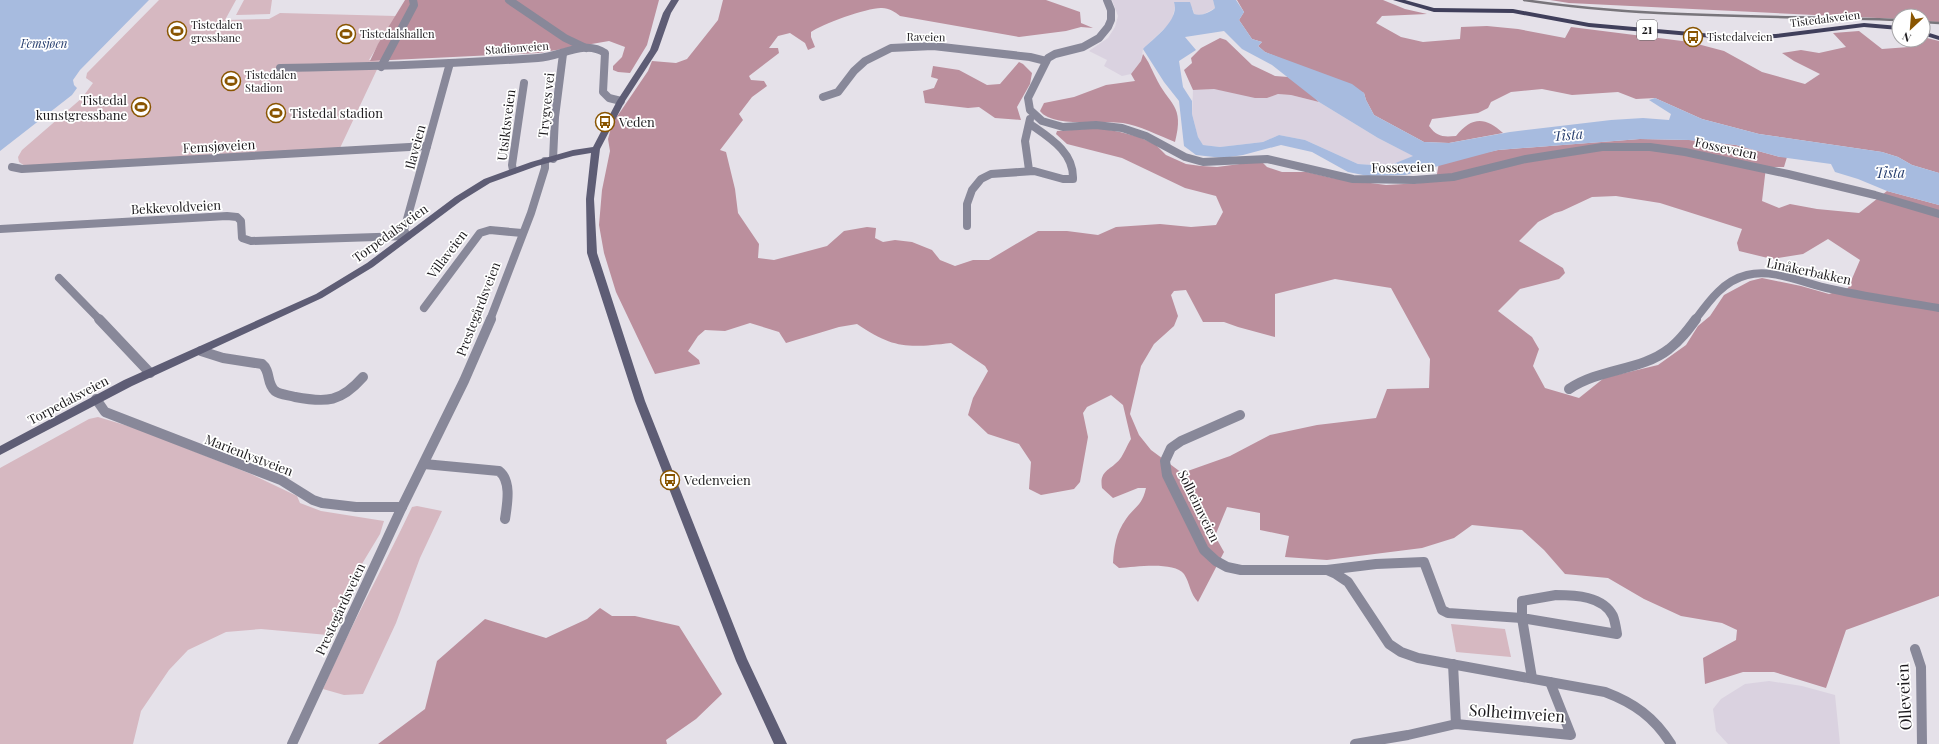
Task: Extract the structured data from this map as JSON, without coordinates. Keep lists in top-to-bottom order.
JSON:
{
  "streets": {
    "main road": ["Tistedalsveien", "21", "Torpedalsveien"],
    "street": [
      "Raveien",
      "Stadionveien",
      "Trygves vei",
      "Utsiktsveien",
      "Femsjøveien",
      "Ilaveien",
      "Fosseveien",
      "Bekkevoldveien",
      "Villaveien",
      "Linåkerbakken",
      "Prestegårdsveien",
      "Marienlystveien",
      "Solheimveien",
      "Olleveien"
    ]
  },
  "crossings": [
    ["Stadionveien", "Trygves vei"],
    ["Stadionveien", "Ilaveien"],
    ["Trygves vei", "Torpedalsveien"],
    ["Trygves vei", "Prestegårdsveien"],
    ["Utsiktsveien", "Torpedalsveien"],
    ["Femsjøveien", "Ilaveien"],
    ["Ilaveien", "Bekkevoldveien"],
    ["Ilaveien", "Torpedalsveien"],
    ["Bekkevoldveien", "Torpedalsveien"],
    ["Torpedalsveien", "Prestegårdsveien"],
    ["Torpedalsveien", "Marienlystveien"],
    ["Villaveien", "Prestegårdsveien"],
    ["Prestegårdsveien", "Marienlystveien"]
  ],
  "water": ["Femsjøen", "Tista"],
  "places": {
    "sports": [
      "Tistedalen gressbane",
      "Tistedalshallen",
      "Tistedalen Stadion",
      "Tistedal kunstgressbane",
      "Tistedal stadion"
    ],
    "bus stop": ["Tistedalveien", "Veden", "Vedenveien"]
  },
  "north": "bottom left"
}
